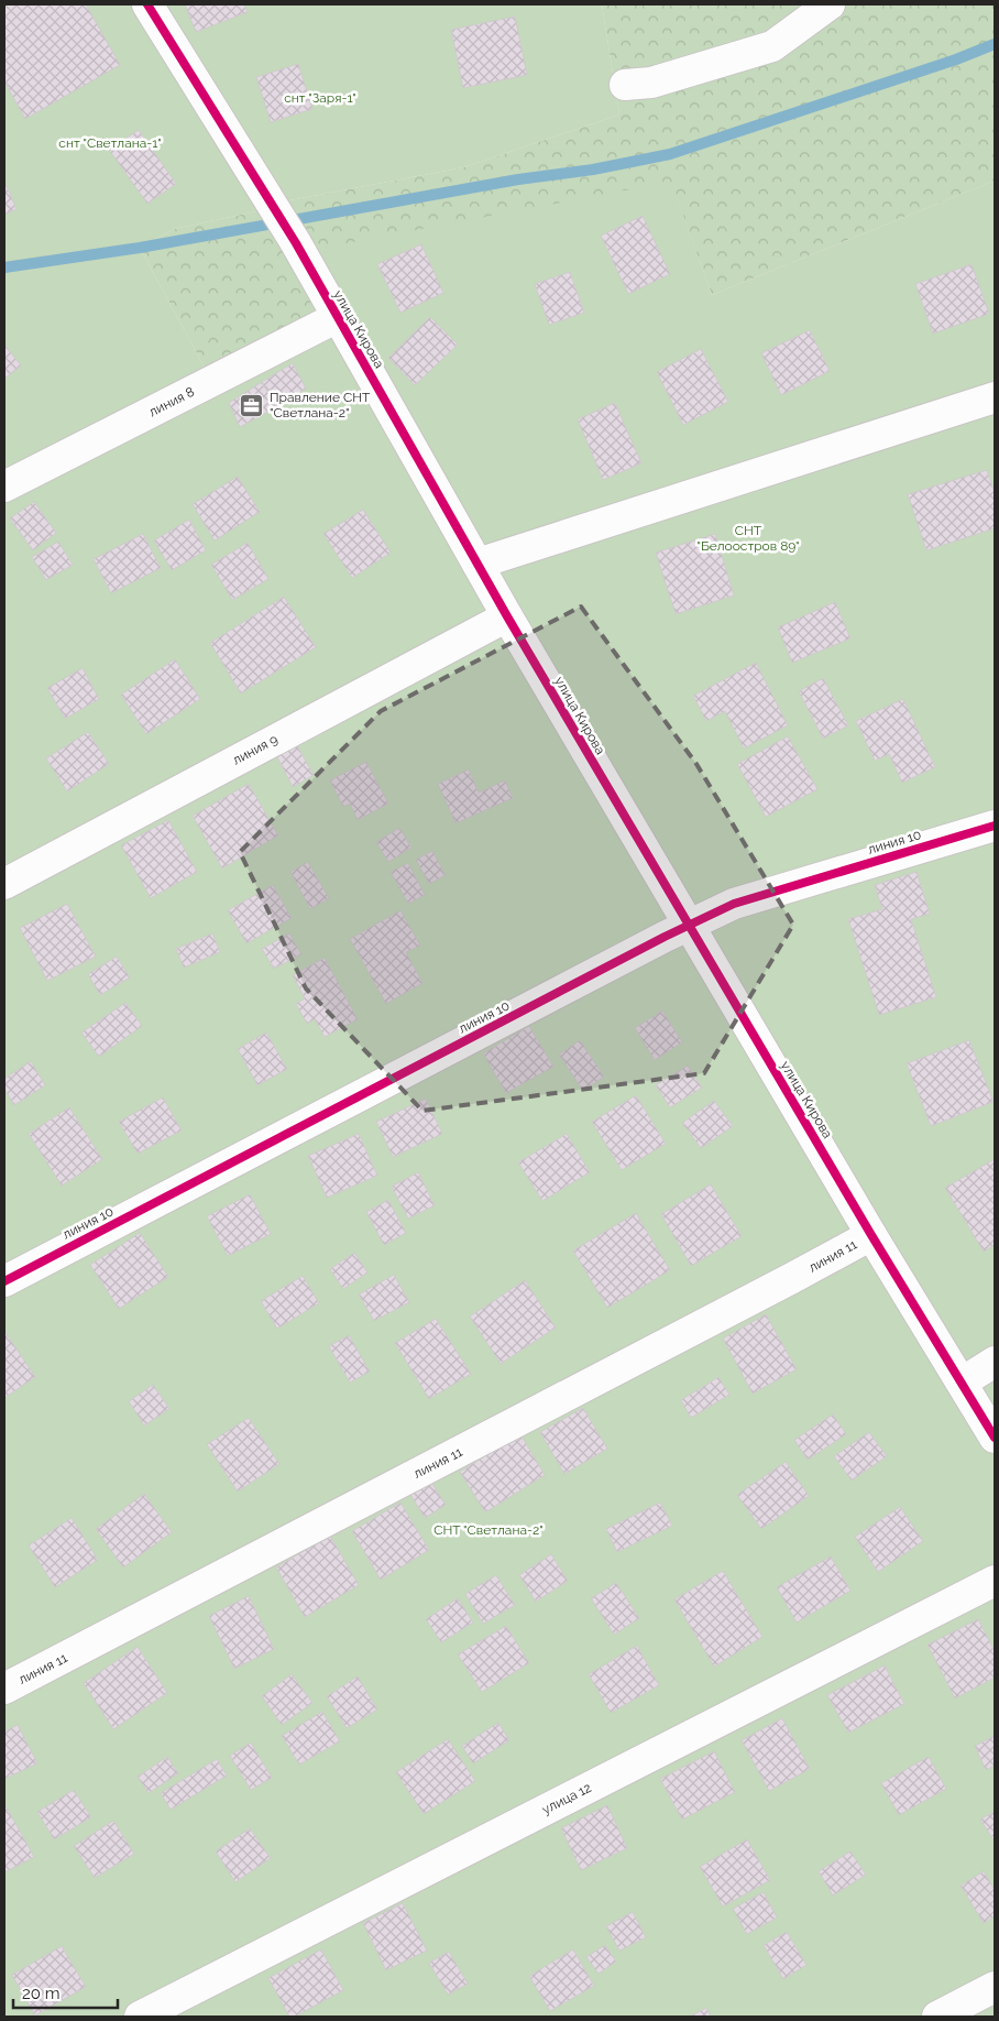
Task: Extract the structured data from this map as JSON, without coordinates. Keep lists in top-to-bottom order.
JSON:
{
  "streets": {
    "street": [
      "улица Кирова",
      "линия 8",
      "линия 9",
      "линия 10",
      "линия 11",
      "улица 12"
    ]
  },
  "crossings": [
    ["улица Кирова", "линия 8"],
    ["улица Кирова", "линия 9"],
    ["улица Кирова", "линия 10"],
    ["улица Кирова", "линия 11"]
  ],
  "parks": [
    "снт \"Заря-1\"",
    "снт \"Светлана-1\"",
    "СНТ \"Белоостров 89\"",
    "СНТ \"Светлана-2\""
  ],
  "places": {
    "office": ["Правление СНТ \"Светлана-2\""]
  },
  "scale_bar": "20 m"
}
